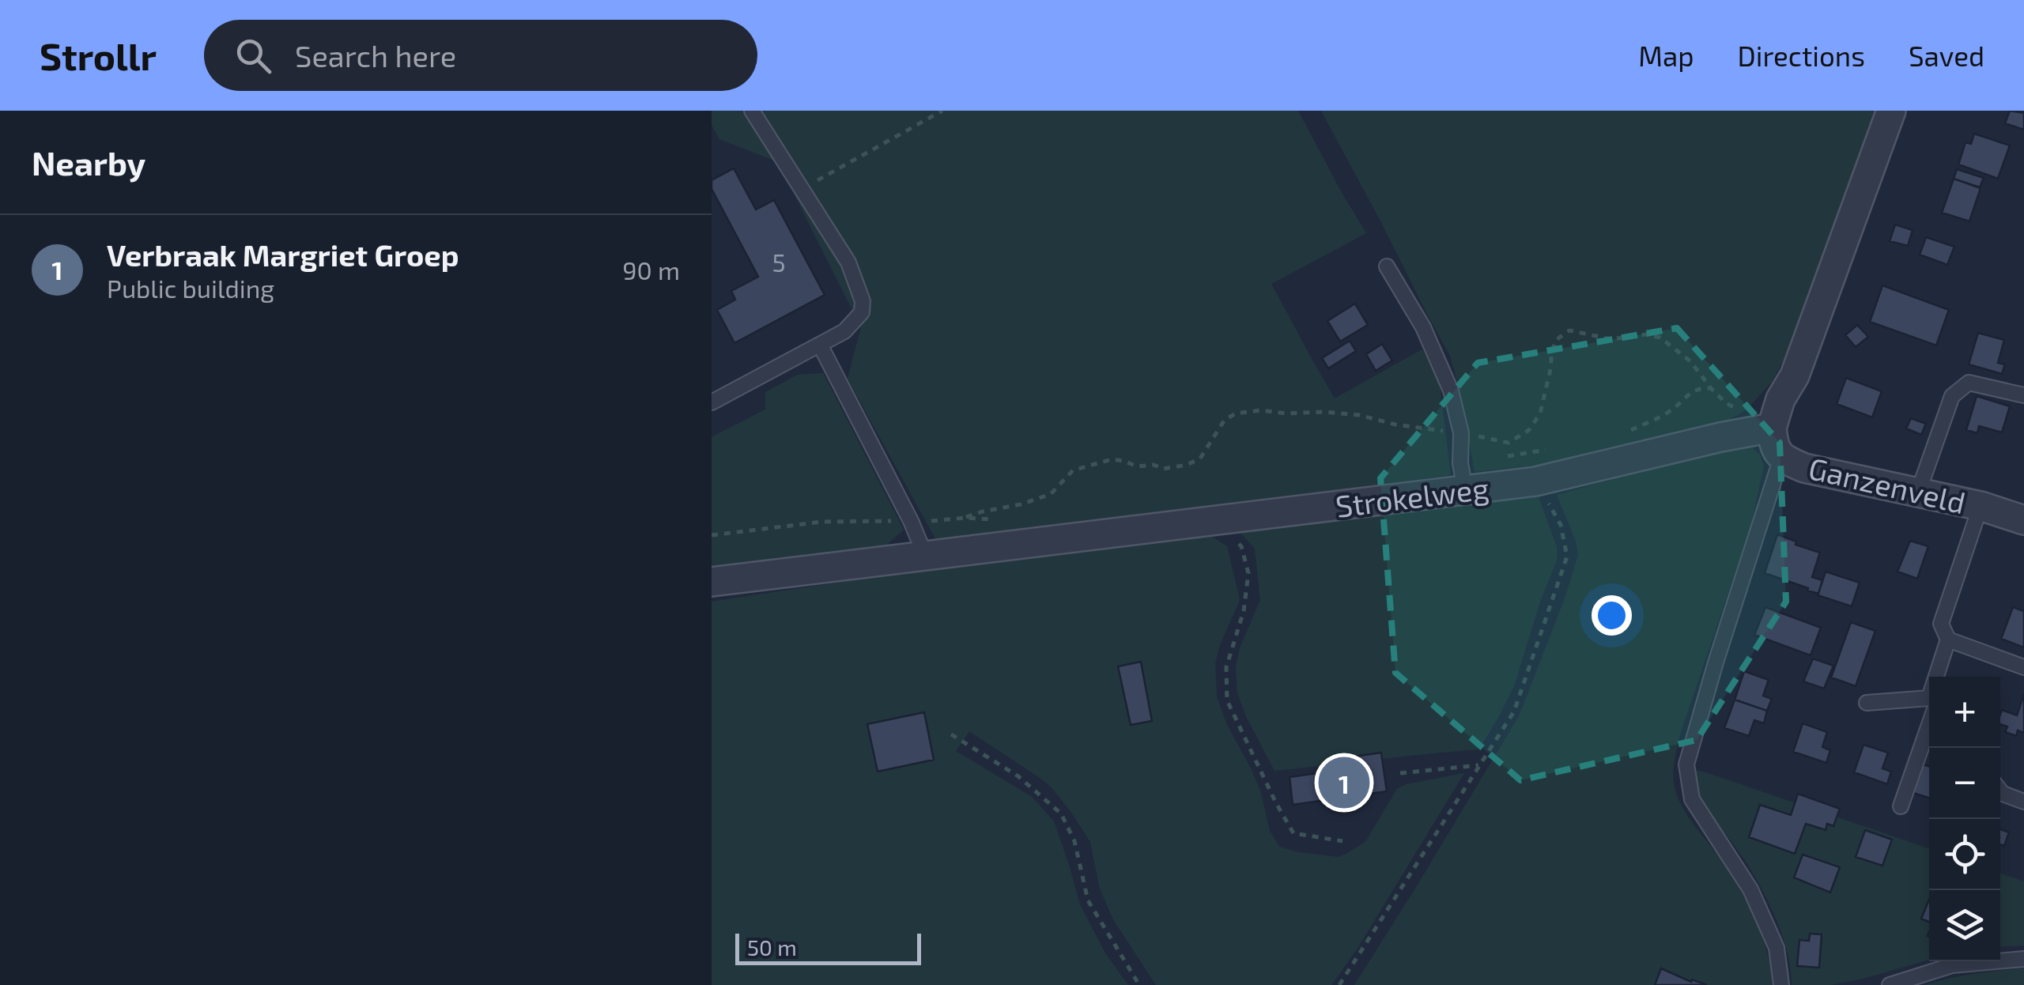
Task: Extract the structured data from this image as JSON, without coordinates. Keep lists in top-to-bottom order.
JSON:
{
  "streets": {
    "street": ["Ganzenveld", "Strokelweg"]
  },
  "crossings": [
    ["Ganzenveld", "Strokelweg"]
  ],
  "house_numbers": ["5"],
  "scale_bar": "50 m",
  "page": {
    "header": "Strollr",
    "search": "Search here",
    "nav": ["Map", "Directions", "Saved"],
    "heading": "Nearby",
    "list": [
      {
        "mark": "1",
        "name": "Verbraak Margriet Groep",
        "note": "Public building",
        "value": "90 m"
      }
    ],
    "map_buttons": ["+", "−"],
    "pins": "1",
    "scale": "50 m"
  }
}
